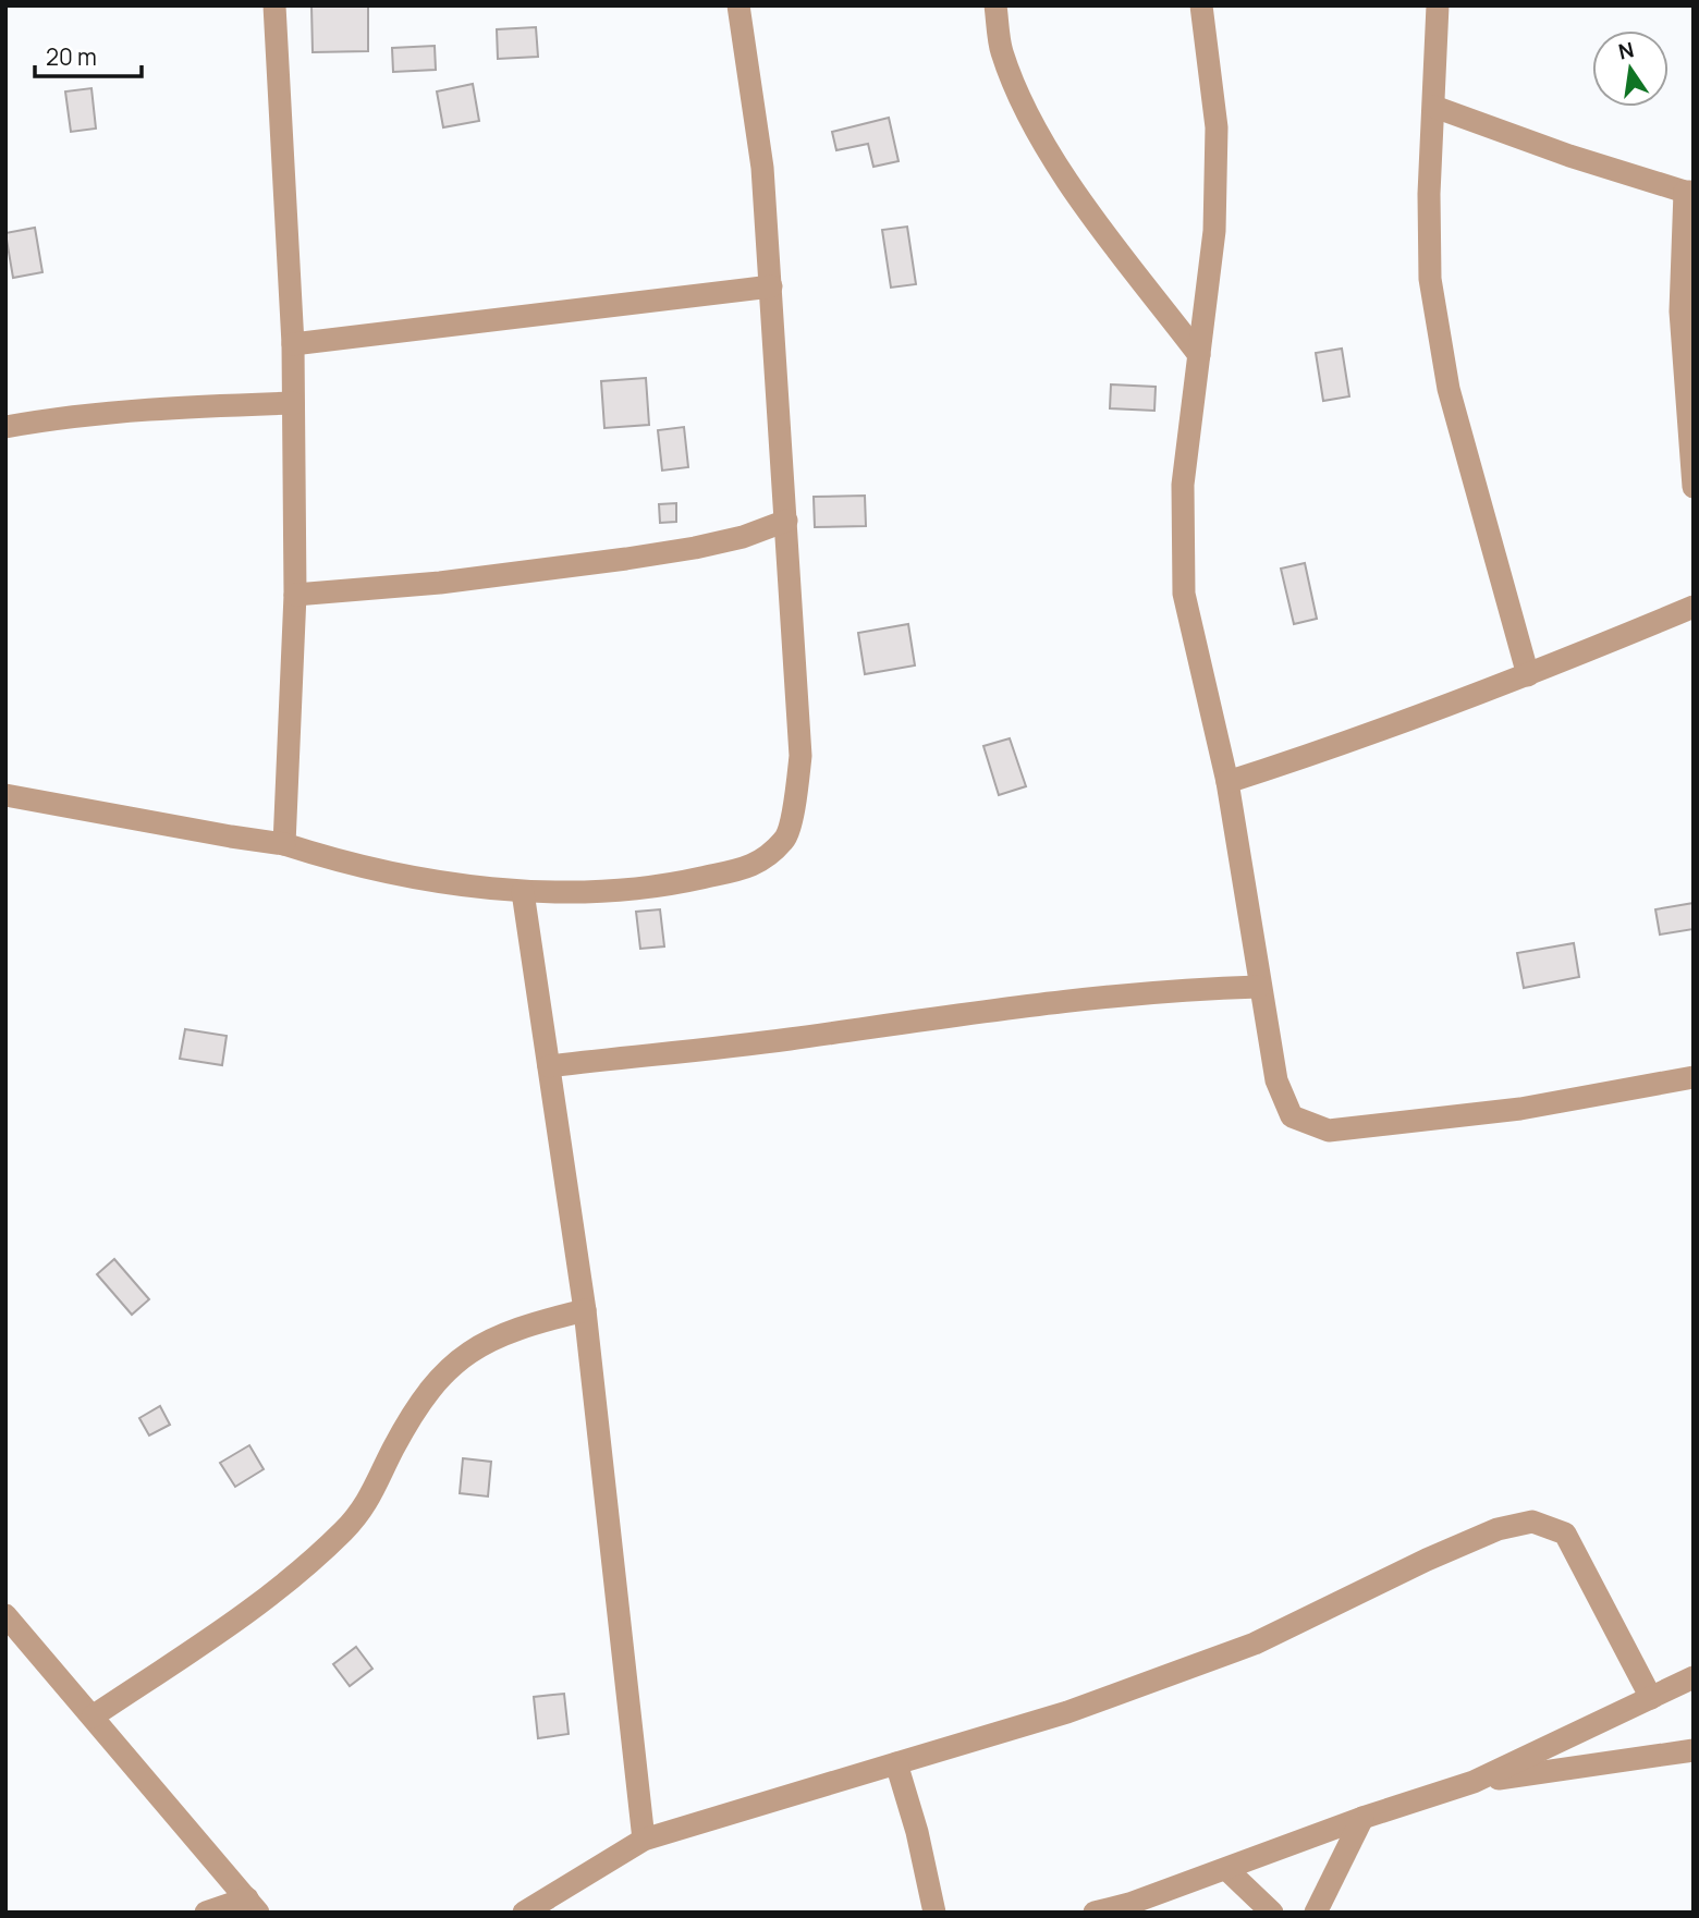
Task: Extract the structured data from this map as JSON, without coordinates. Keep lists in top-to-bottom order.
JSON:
{
  "scale_bar": "20 m",
  "north": "top"
}
